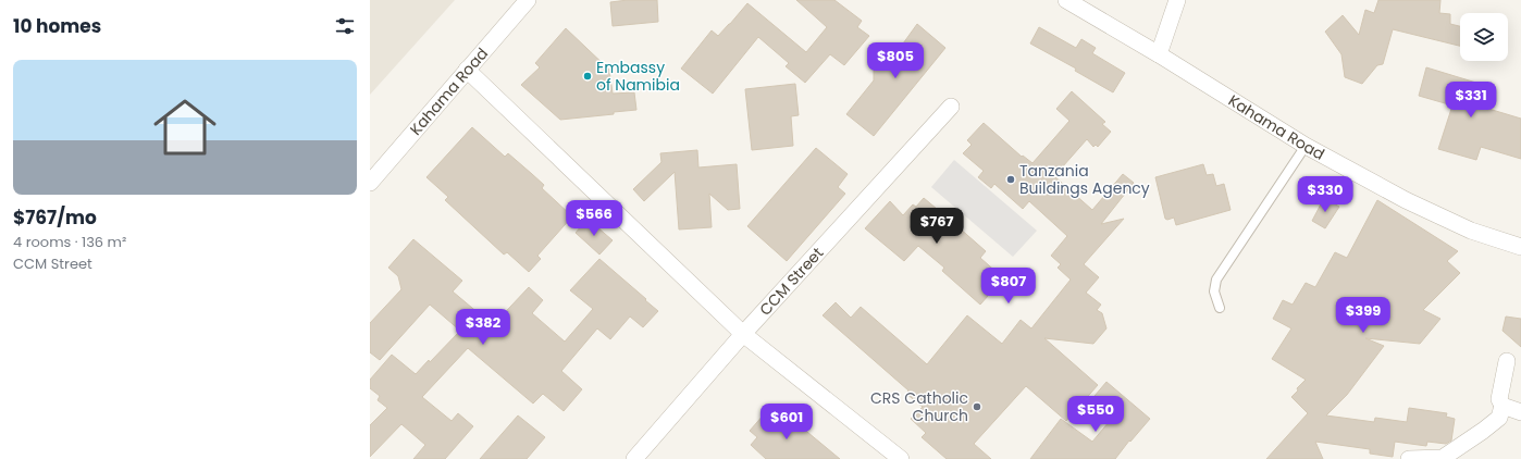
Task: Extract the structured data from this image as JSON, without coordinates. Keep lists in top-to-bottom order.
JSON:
{
  "streets": {
    "street": ["Kahama Road", "CCM Street"]
  },
  "places": ["Embassy of Namibia", "Tanzania Buildings Agency", "CRS Catholic Church"],
  "page": {
    "heading": "10 homes",
    "price": [
      "$805",
      "$331",
      "$330",
      "$566",
      "$767",
      "$807",
      "$399",
      "$382",
      "$550",
      "$601"
    ],
    "list": [
      {
        "name": "$767/mo",
        "note": "4 rooms · 136 m² · CCM Street"
      }
    ]
  }
}
